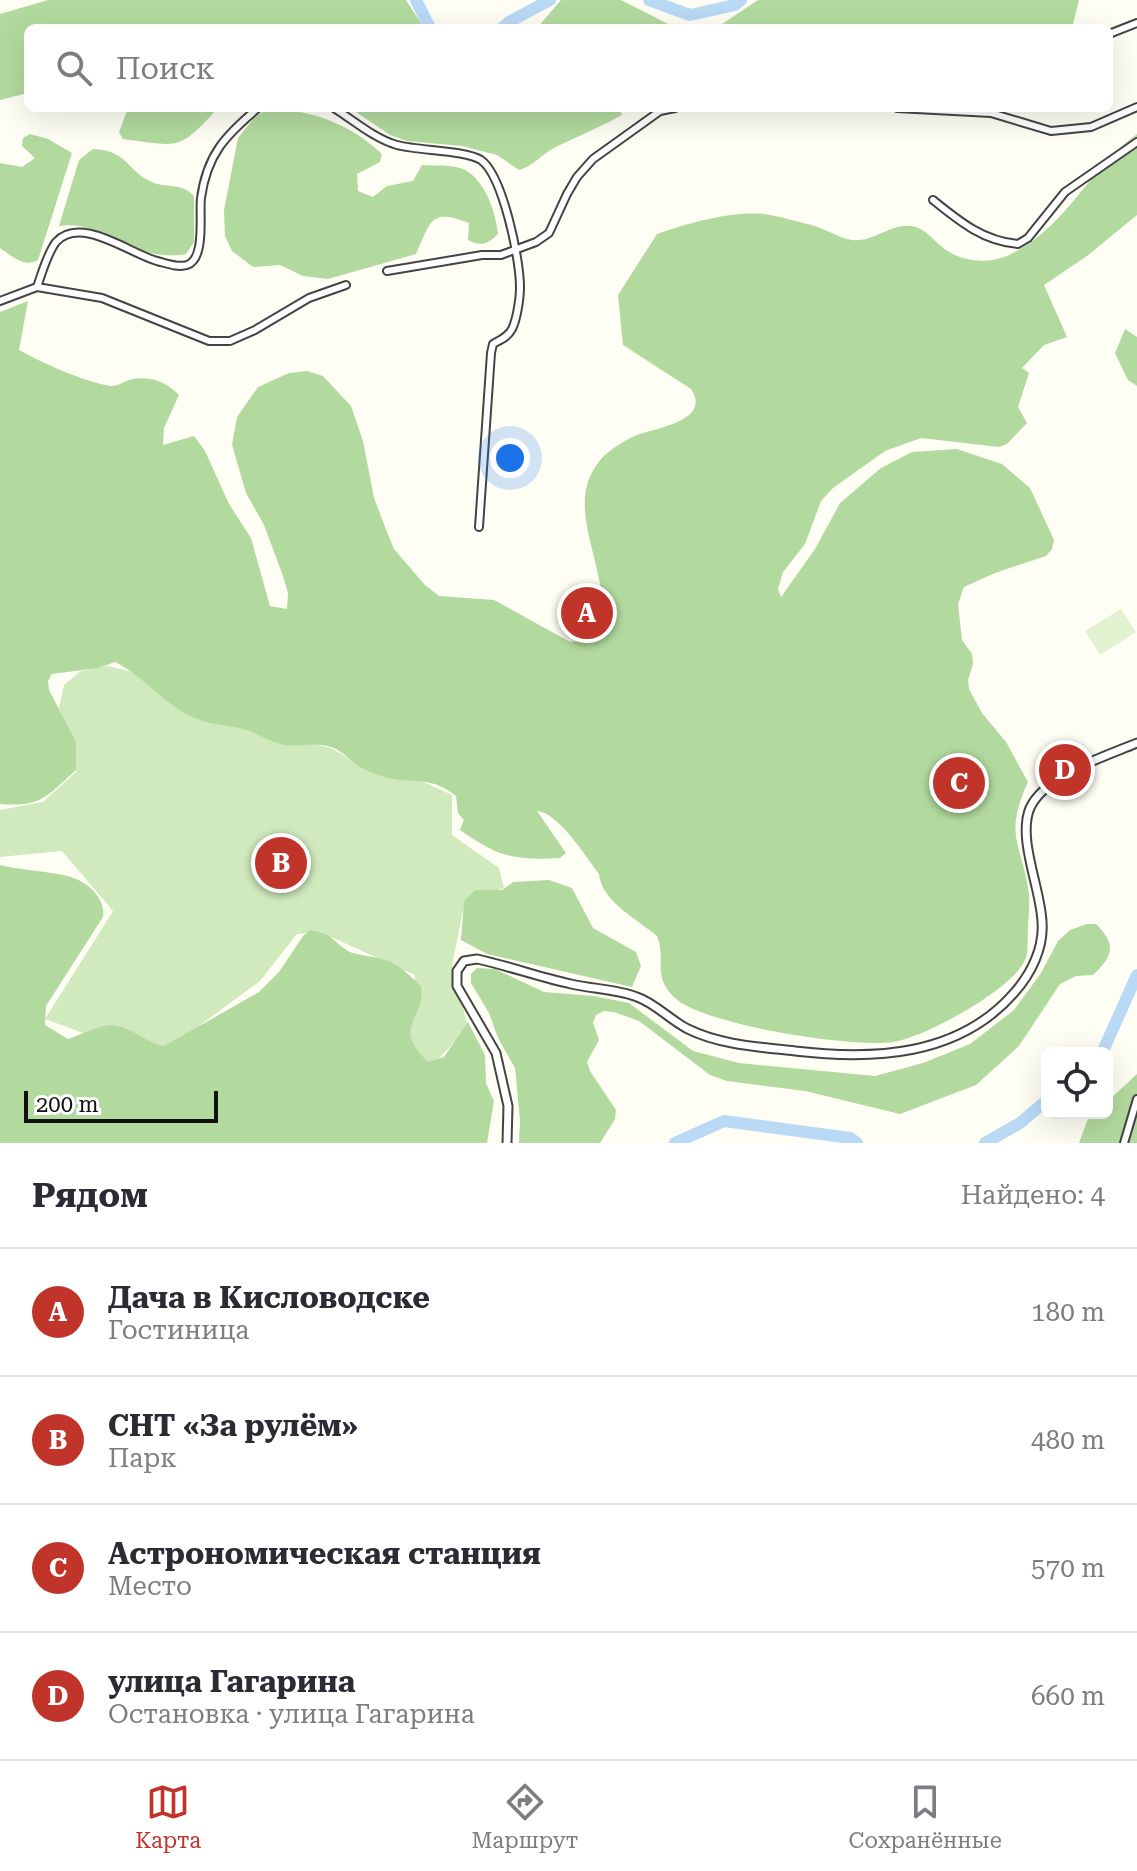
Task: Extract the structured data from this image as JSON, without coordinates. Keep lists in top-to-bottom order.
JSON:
{
  "scale_bar": "200 m",
  "page": {
    "search": "Поиск",
    "pins": [
      "A",
      "D",
      "C",
      "B"
    ],
    "scale": "200 m",
    "heading": ["Рядом", "Найдено: 4"],
    "list": [
      {
        "mark": "A",
        "name": "Дача в Кисловодске",
        "note": "Гостиница",
        "value": "180 m"
      },
      {
        "mark": "B",
        "name": "СНТ «За рулём»",
        "note": "Парк",
        "value": "480 m"
      },
      {
        "mark": "C",
        "name": "Астрономическая станция",
        "note": "Место",
        "value": "570 m"
      },
      {
        "mark": "D",
        "name": "улица Гагарина",
        "note": "Остановка · улица Гагарина",
        "value": "660 m"
      }
    ],
    "nav": ["Карта", "Маршрут", "Сохранённые"]
  }
}
